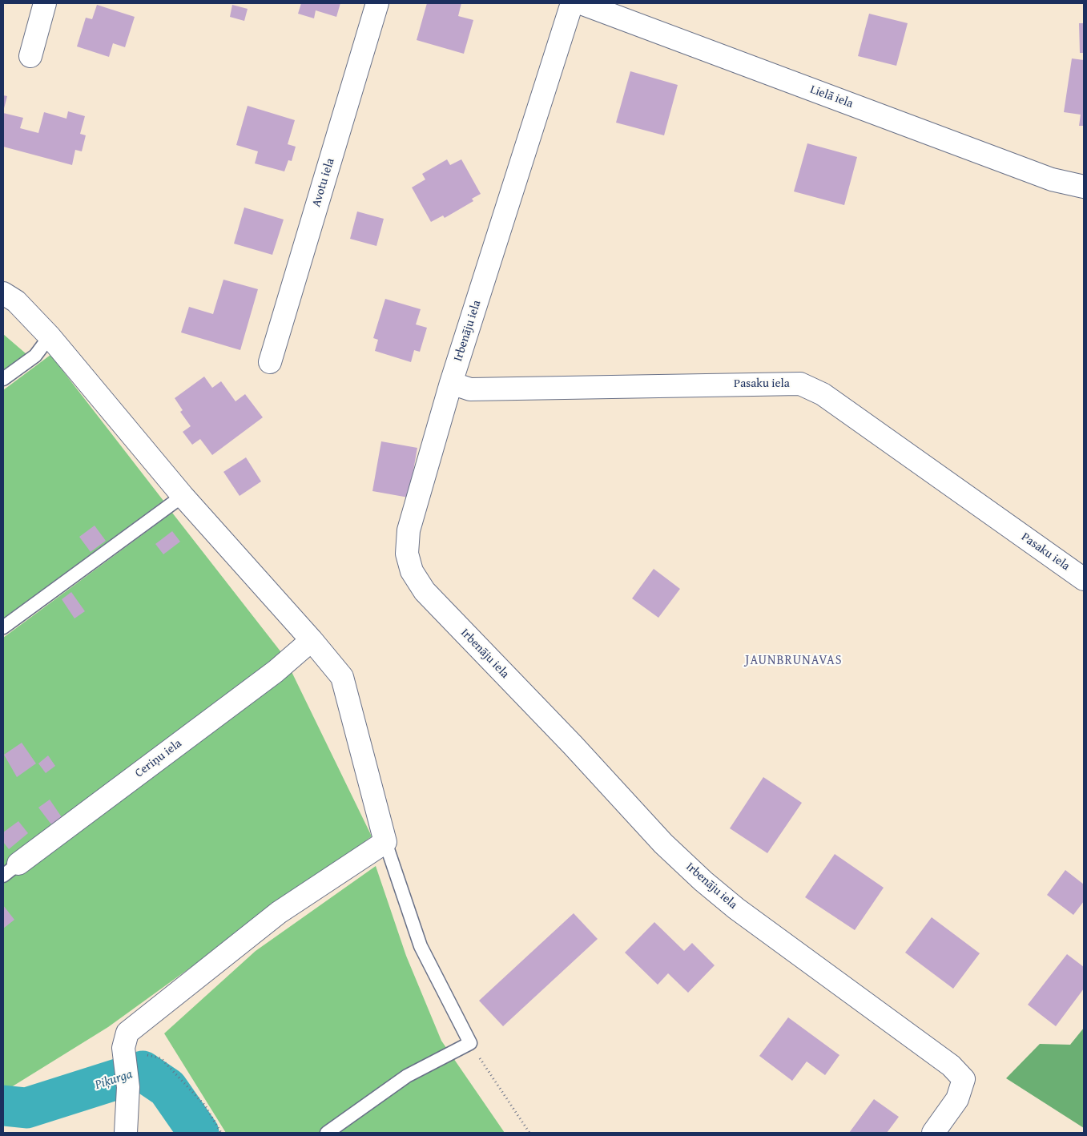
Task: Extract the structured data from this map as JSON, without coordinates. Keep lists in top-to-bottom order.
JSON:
{
  "streets": {
    "street": [
      "Lielā iela",
      "Avotu iela",
      "Irbenāju iela",
      "Pasaku iela",
      "Ceriņu iela"
    ]
  },
  "crossings": [
    ["Irbenāju iela", "Pasaku iela"]
  ],
  "districts": ["JAUNBRUNAVAS"],
  "water": ["Piķurga"]
}
